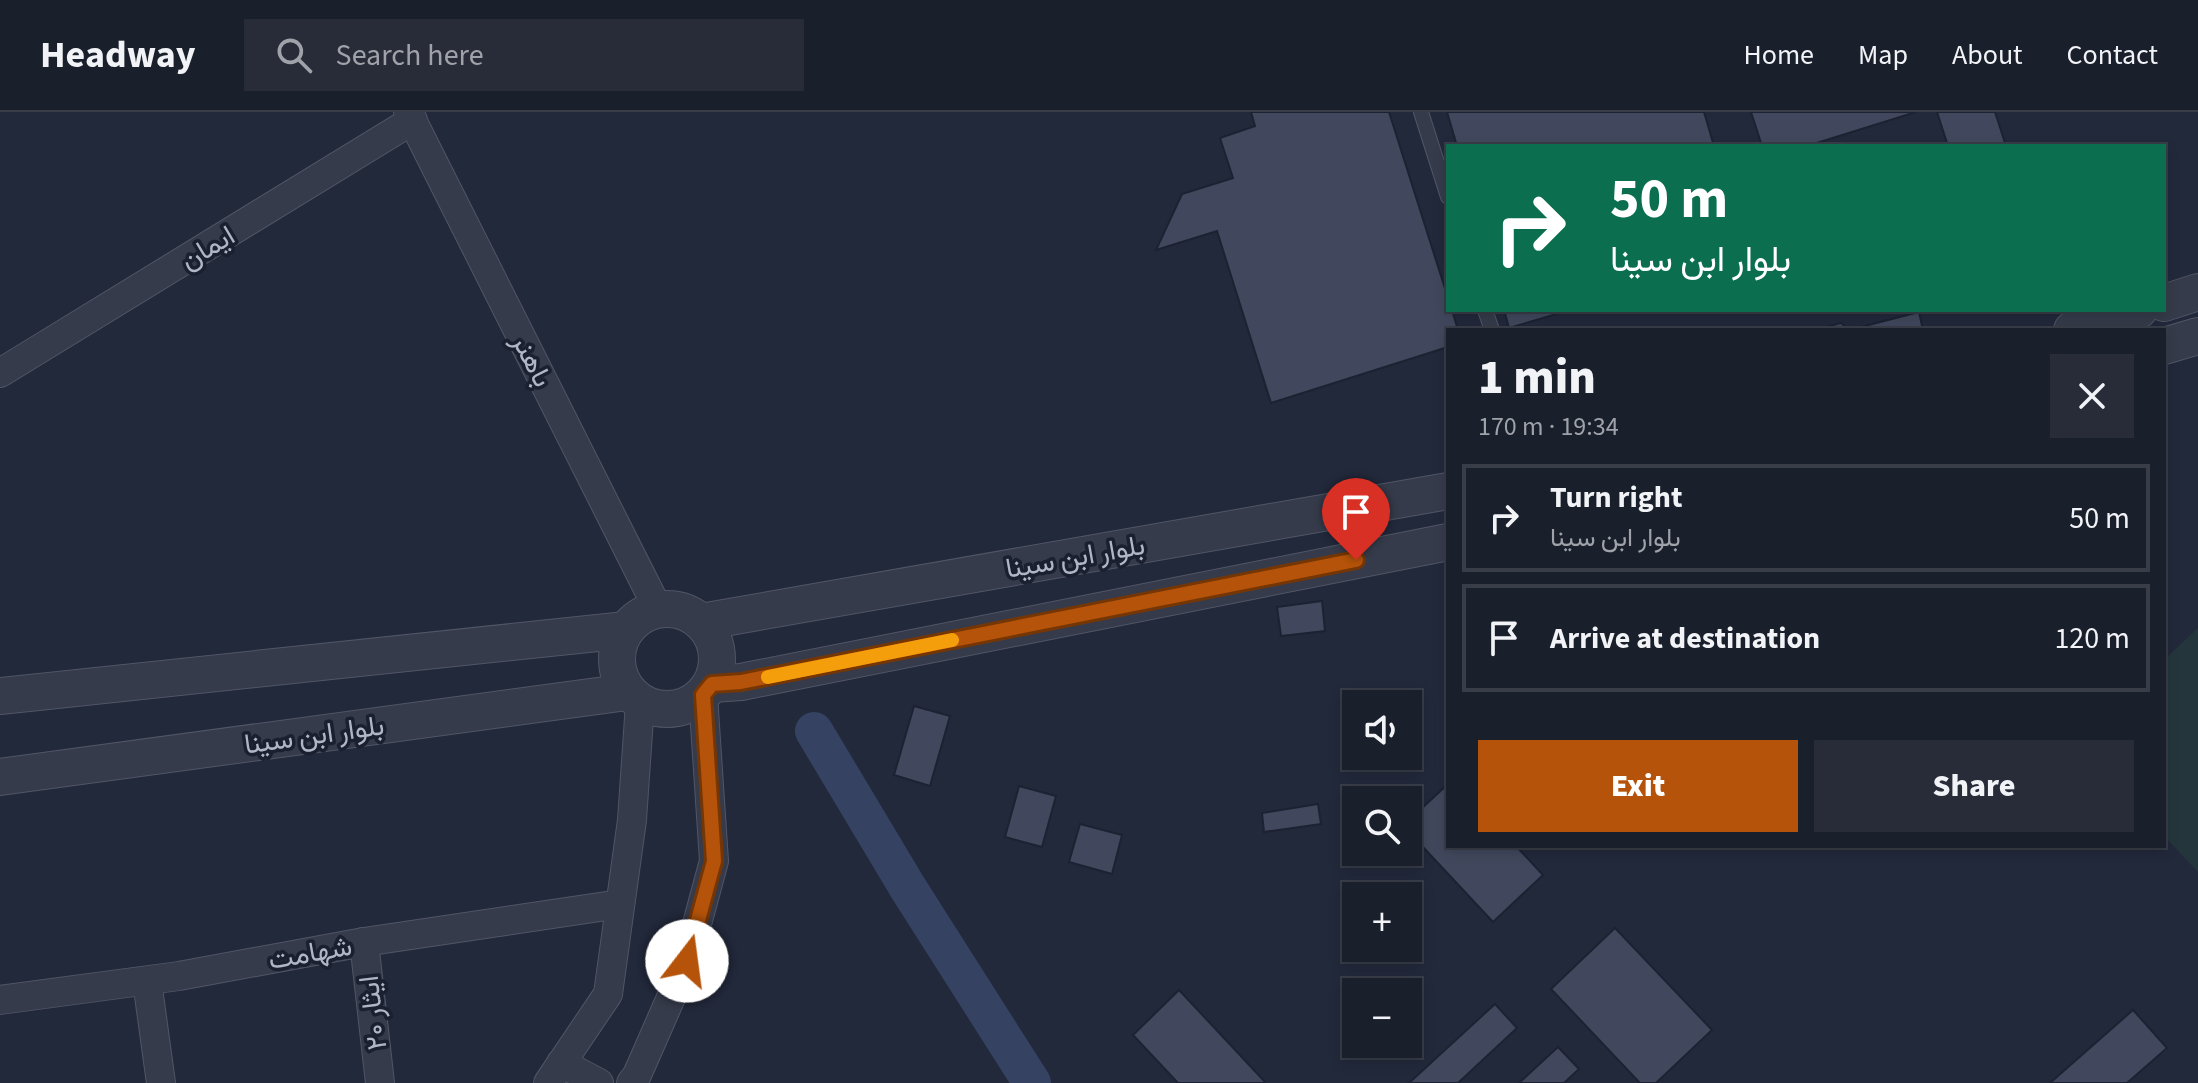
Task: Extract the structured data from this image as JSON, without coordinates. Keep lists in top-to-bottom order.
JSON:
{
  "streets": {
    "street": [
      "ایمان",
      "باهنر",
      "بلوار ابن سینا",
      "شهامت",
      "ایثار ۲۰"
    ]
  },
  "crossings": [
    ["ایمان", "باهنر"],
    ["باهنر", "بلوار ابن سینا"],
    ["شهامت", "ایثار ۲۰"]
  ],
  "page": {
    "header": "Headway",
    "search": "Search here",
    "nav": [
      "Home",
      "Map",
      "About",
      "Contact"
    ],
    "turn": ["50 m", "بلوار ابن سینا"],
    "heading": ["1 min", "170 m · 19:34"],
    "list": [
      {
        "name": "Turn right",
        "note": "بلوار ابن سینا",
        "value": "50 m"
      },
      {
        "name": "Arrive at destination",
        "value": "120 m"
      }
    ],
    "map_buttons": ["+", "−"],
    "buttons": ["Exit", "Share"]
  }
}
